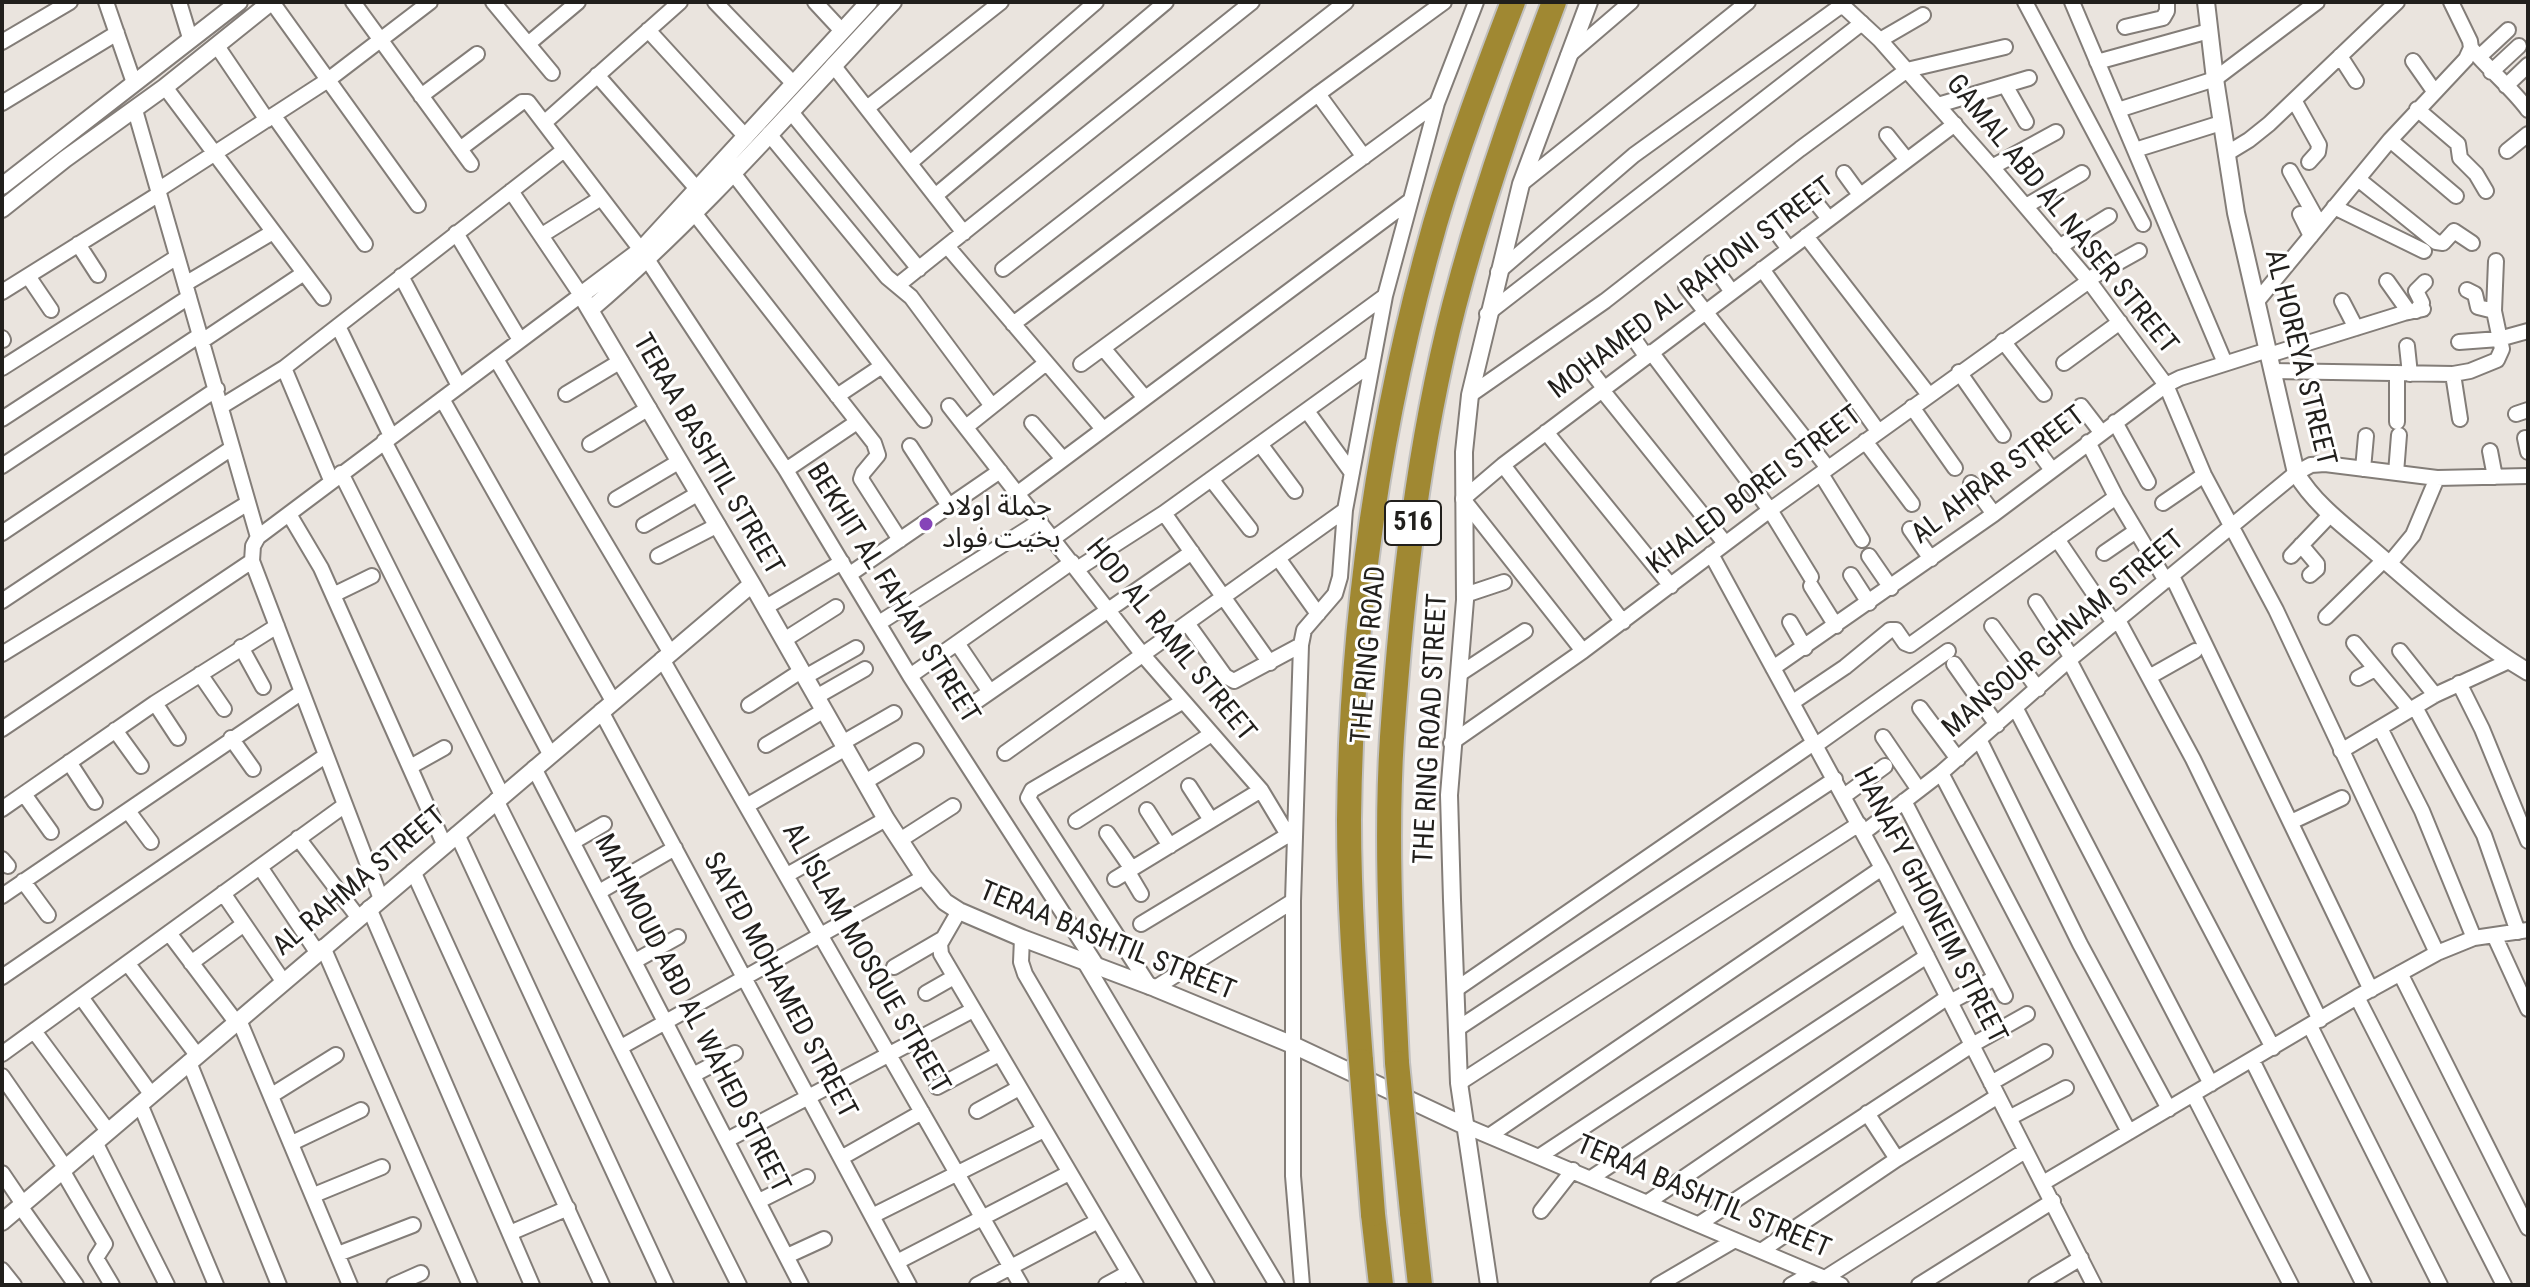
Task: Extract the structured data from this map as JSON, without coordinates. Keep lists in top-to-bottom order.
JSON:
{
  "streets": {
    "highway": ["516", "THE RING ROAD"],
    "street": [
      "GAMAL ABD AL NASER STREET",
      "MOHAMED AL RAHONI STREET",
      "AL HOREYA STREET",
      "TERAA BASHTIL STREET",
      "AL AHRAR STREET",
      "KHALED BOREI STREET",
      "BEKHIT AL FAHAM STREET",
      "MANSOUR GHNAM STREET",
      "HOD AL RAML STREET",
      "THE RING ROAD STREET",
      "AL RAHMA STREET",
      "HANAFY GHONEIM STREET",
      "AL ISLAM MOSQUE STREET",
      "SAYED MOHAMED STREET",
      "MAHMOUD ABD AL WAHED STREET"
    ]
  },
  "crossings": [
    ["GAMAL ABD AL NASER STREET", "MOHAMED AL RAHONI STREET"],
    ["GAMAL ABD AL NASER STREET", "AL AHRAR STREET"],
    ["GAMAL ABD AL NASER STREET", "KHALED BOREI STREET"],
    ["GAMAL ABD AL NASER STREET", "MANSOUR GHNAM STREET"],
    ["MOHAMED AL RAHONI STREET", "THE RING ROAD STREET"],
    ["AL HOREYA STREET", "AL AHRAR STREET"],
    ["AL HOREYA STREET", "MANSOUR GHNAM STREET"],
    ["TERAA BASHTIL STREET", "BEKHIT AL FAHAM STREET"],
    ["TERAA BASHTIL STREET", "THE RING ROAD"],
    ["TERAA BASHTIL STREET", "THE RING ROAD STREET"],
    ["TERAA BASHTIL STREET", "AL RAHMA STREET"],
    ["AL AHRAR STREET", "HANAFY GHONEIM STREET"],
    ["KHALED BOREI STREET", "THE RING ROAD STREET"],
    ["KHALED BOREI STREET", "HANAFY GHONEIM STREET"],
    ["MANSOUR GHNAM STREET", "THE RING ROAD STREET"],
    ["MANSOUR GHNAM STREET", "HANAFY GHONEIM STREET"],
    ["HOD AL RAML STREET", "THE RING ROAD"],
    ["AL RAHMA STREET", "AL ISLAM MOSQUE STREET"],
    ["AL RAHMA STREET", "SAYED MOHAMED STREET"],
    ["AL RAHMA STREET", "MAHMOUD ABD AL WAHED STREET"]
  ],
  "places": ["جملة اولاد بخيت فواد"]
}
